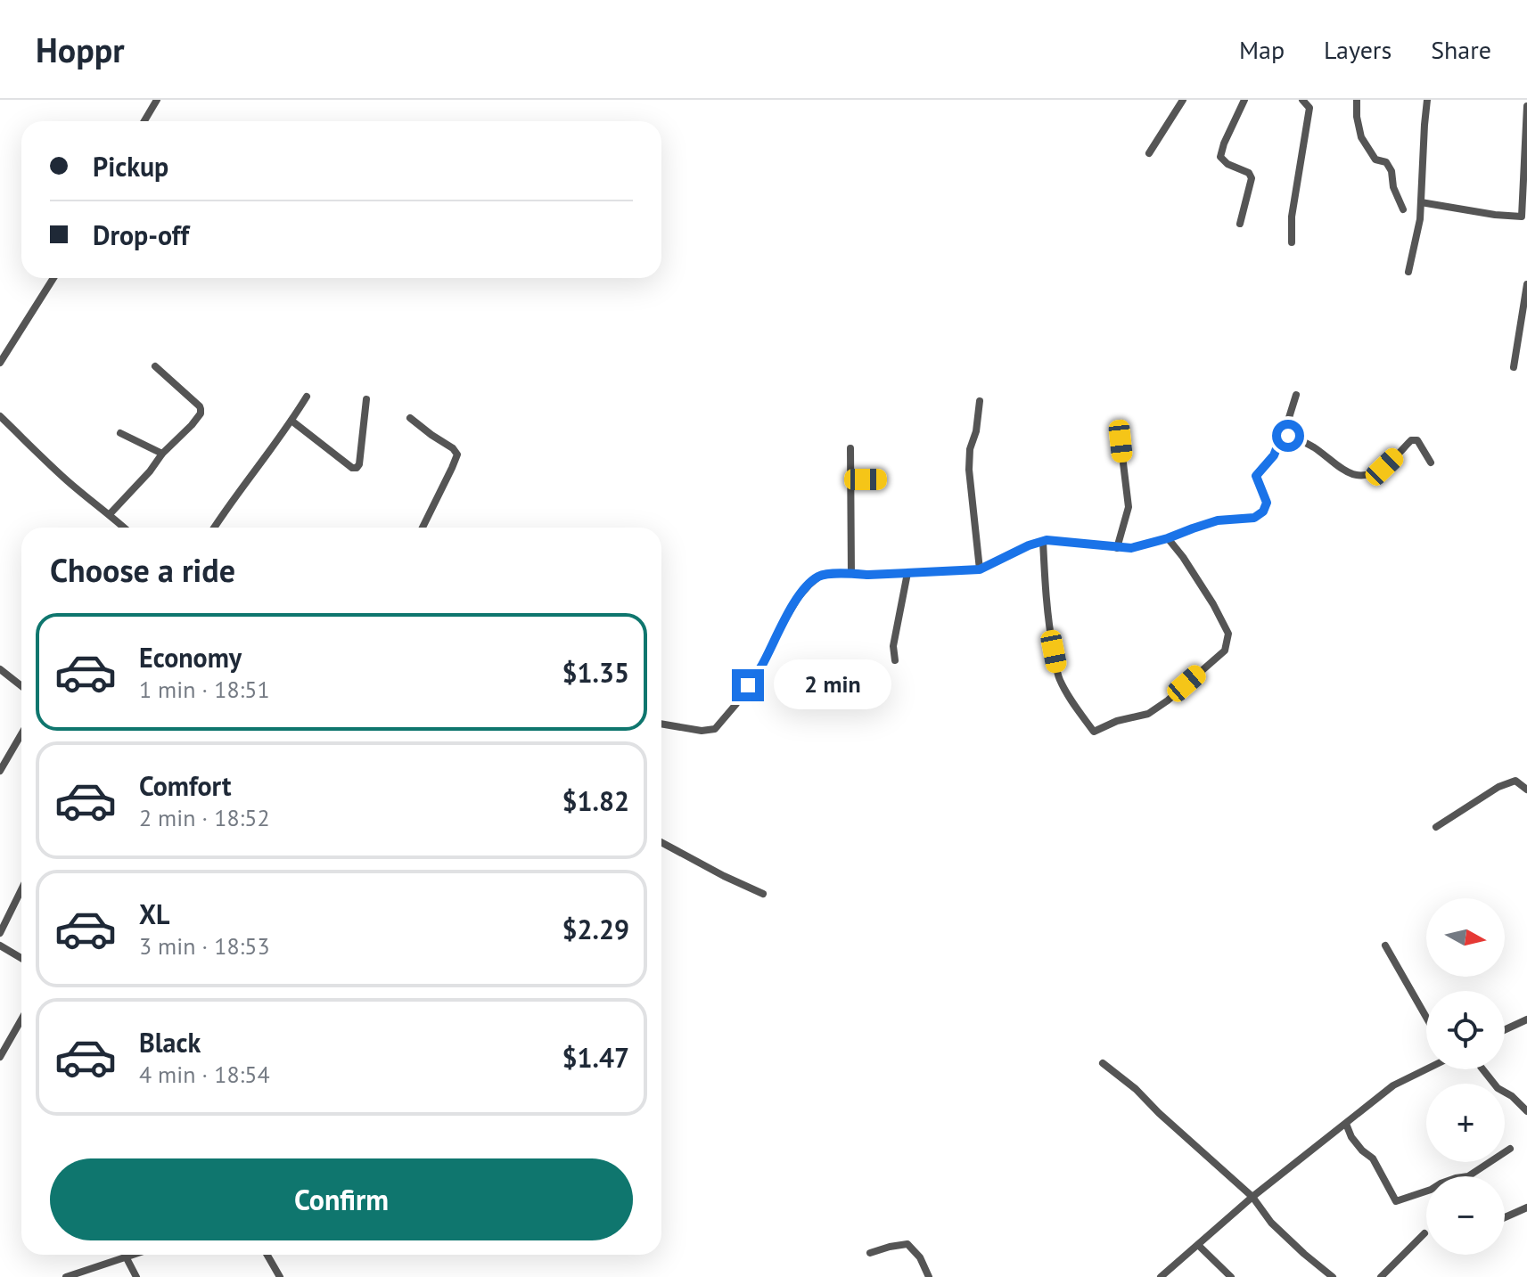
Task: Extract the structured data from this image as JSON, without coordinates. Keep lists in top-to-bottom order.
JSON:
{
  "north": "right",
  "page": {
    "header": "Hoppr",
    "nav": ["Map", "Layers", "Share"],
    "banner": ["Pickup", "Drop-off"],
    "heading": "Choose a ride",
    "list": [
      {
        "name": "Economy",
        "note": "1 min · 18:51",
        "value": "$1.35"
      },
      {
        "name": "Comfort",
        "note": "2 min · 18:52",
        "value": "$1.82"
      },
      {
        "name": "XL",
        "note": "3 min · 18:53",
        "value": "$2.29"
      },
      {
        "name": "Black",
        "note": "4 min · 18:54",
        "value": "$1.47"
      }
    ],
    "bubble": "2 min",
    "map_buttons": ["+", "−"],
    "buttons": "Confirm"
  }
}
